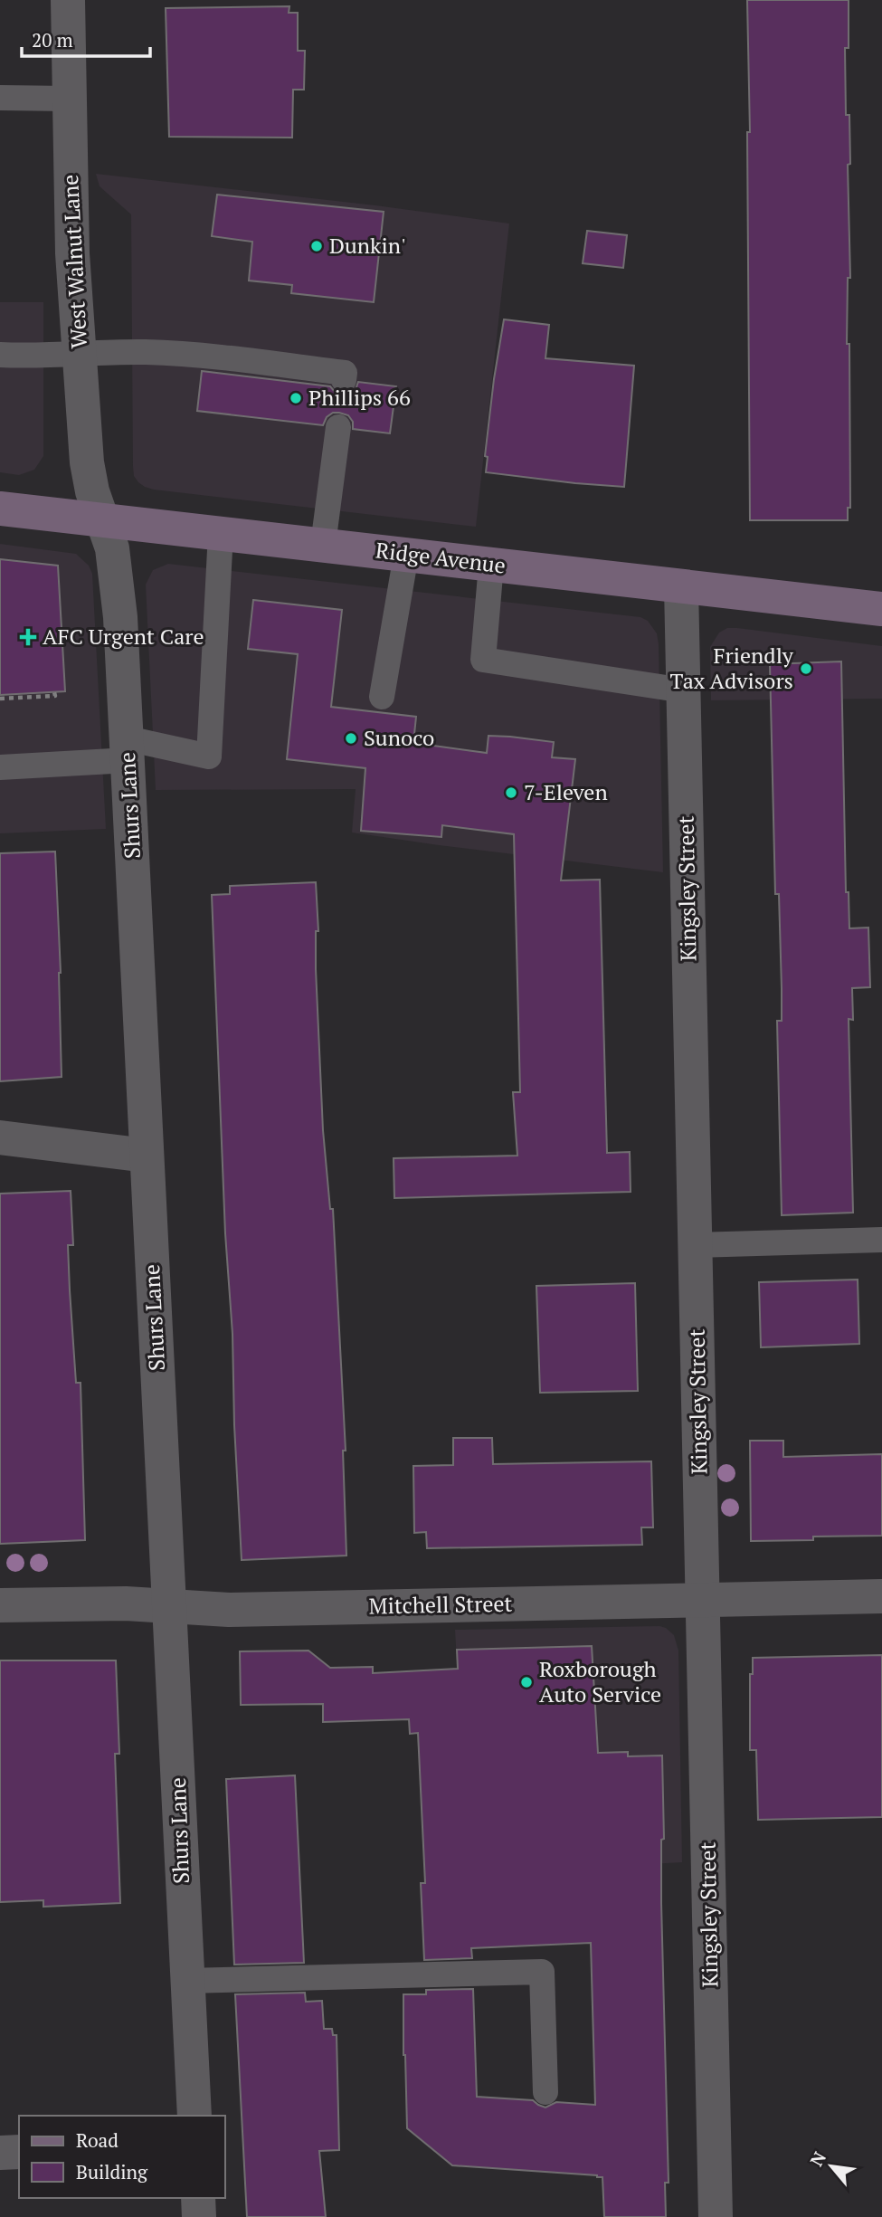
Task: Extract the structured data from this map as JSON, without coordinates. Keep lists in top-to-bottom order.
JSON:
{
  "streets": {
    "main road": ["Ridge Avenue"],
    "street": [
      "West Walnut Lane",
      "Shurs Lane",
      "Kingsley Street",
      "Mitchell Street"
    ]
  },
  "crossings": [
    ["West Walnut Lane", "Ridge Avenue"],
    ["West Walnut Lane", "Shurs Lane"],
    ["Ridge Avenue", "Shurs Lane"],
    ["Ridge Avenue", "Kingsley Street"],
    ["Shurs Lane", "Mitchell Street"],
    ["Kingsley Street", "Mitchell Street"]
  ],
  "places": {
    "other": [
      "Dunkin'",
      "Phillips 66",
      "Friendly Tax Advisors",
      "Sunoco",
      "7-Eleven",
      "Roxborough Auto Service"
    ],
    "health": ["AFC Urgent Care"]
  },
  "legend": ["Road", "Building"],
  "scale_bar": "20 m",
  "north": "top left"
}
